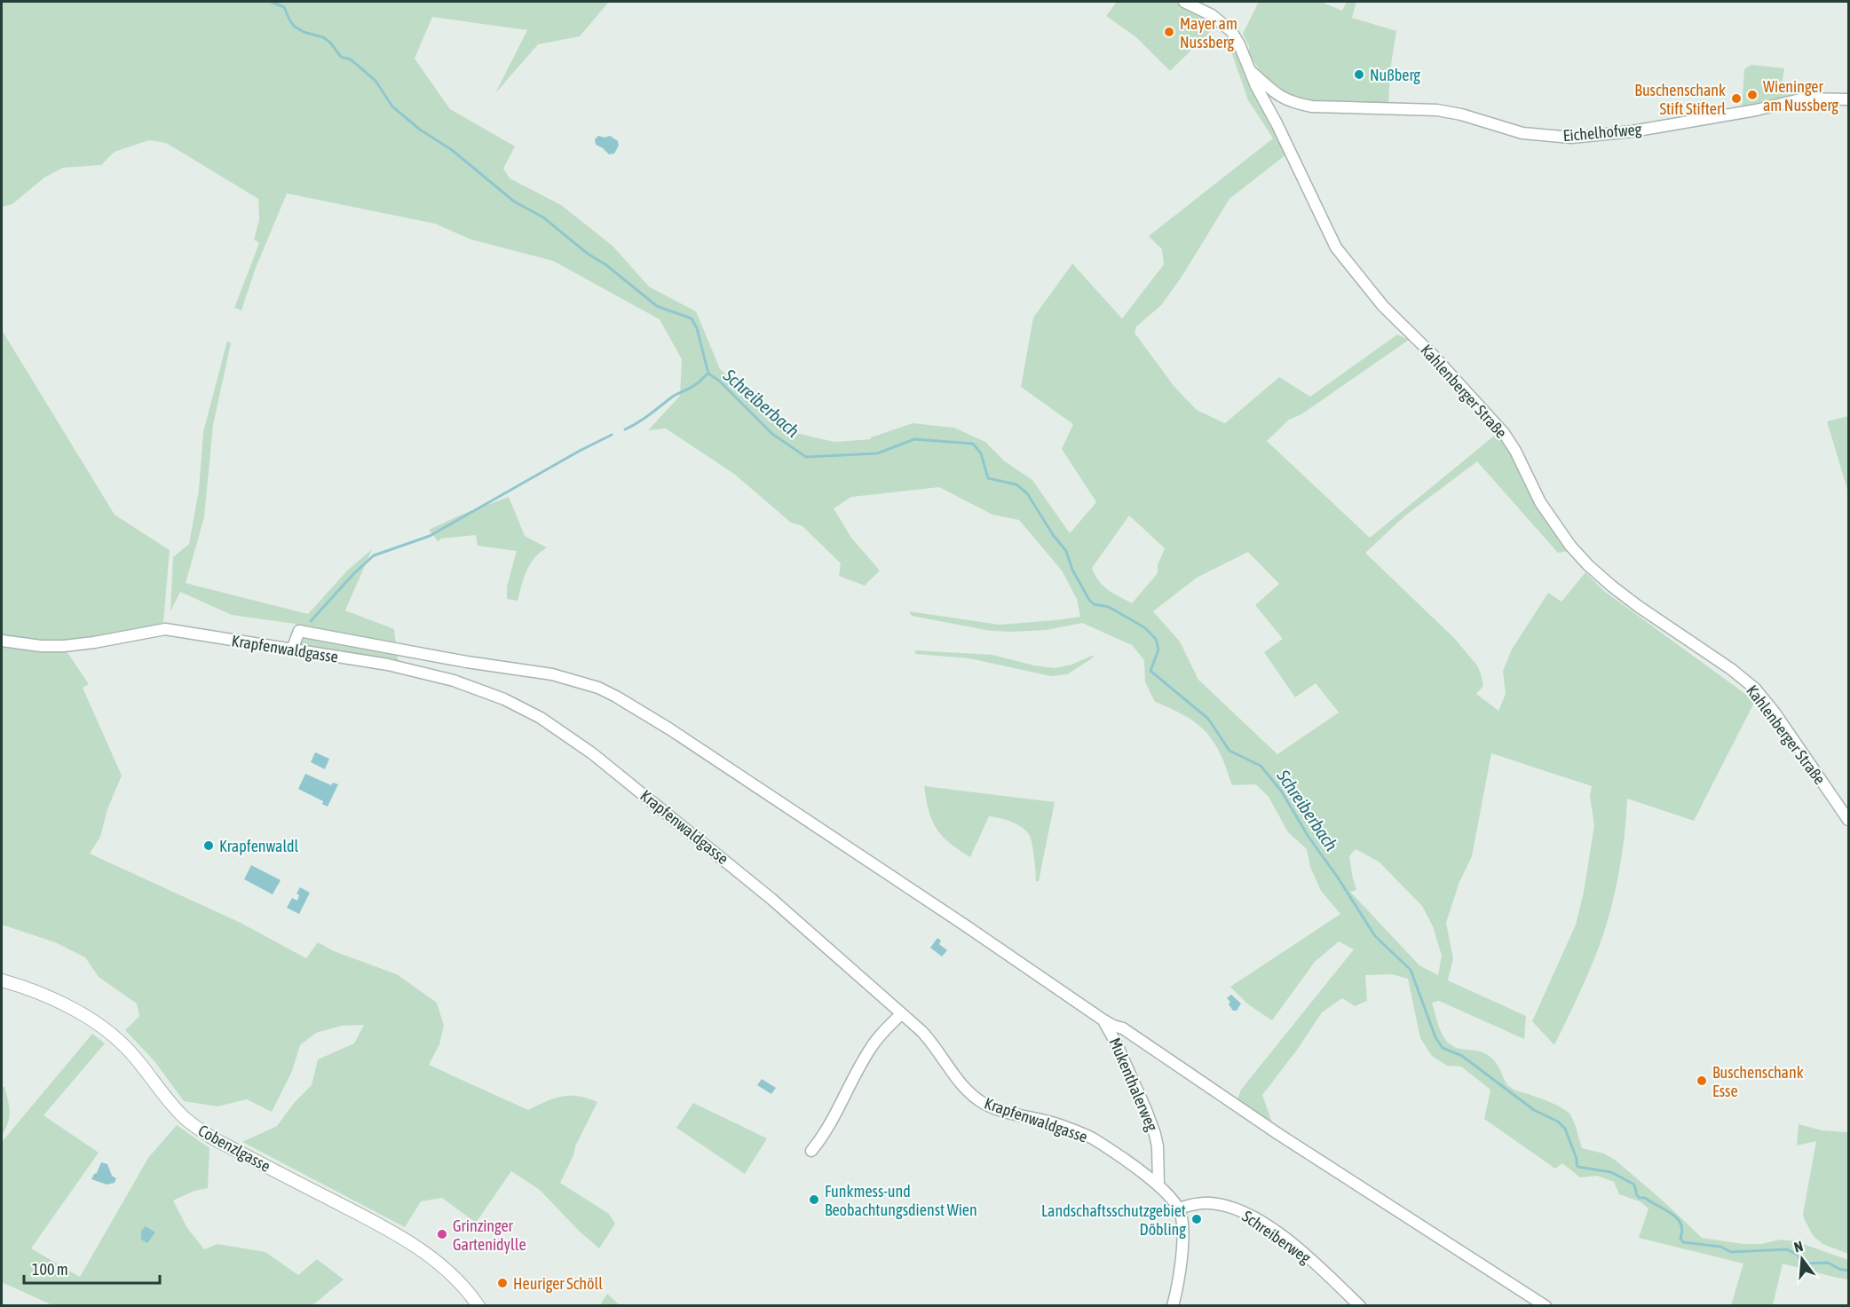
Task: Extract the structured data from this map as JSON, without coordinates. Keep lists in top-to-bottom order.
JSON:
{
  "streets": {
    "street": [
      "Eichelhofweg",
      "Kahlenberger Straße",
      "Krapfenwaldgasse",
      "Mukenthalerweg",
      "Cobenzlgasse",
      "Schreiberweg"
    ]
  },
  "crossings": [
    ["Eichelhofweg", "Kahlenberger Straße"],
    ["Krapfenwaldgasse", "Mukenthalerweg"],
    ["Krapfenwaldgasse", "Schreiberweg"]
  ],
  "water": ["Schreiberbach"],
  "places": [
    "Mayer am Nussberg",
    "Nußberg",
    "Wieninger am Nussberg",
    "Buschenschank Stift Stifterl",
    "Krapfenwaldl",
    "Buschenschank Esse",
    "Funkmess-und Beobachtungsdienst Wien",
    "Landschaftsschutzgebiet Döbling",
    "Grinzinger Gartenidylle",
    "Heuriger Schöll"
  ],
  "scale_bar": "100 m",
  "north": "top"
}
